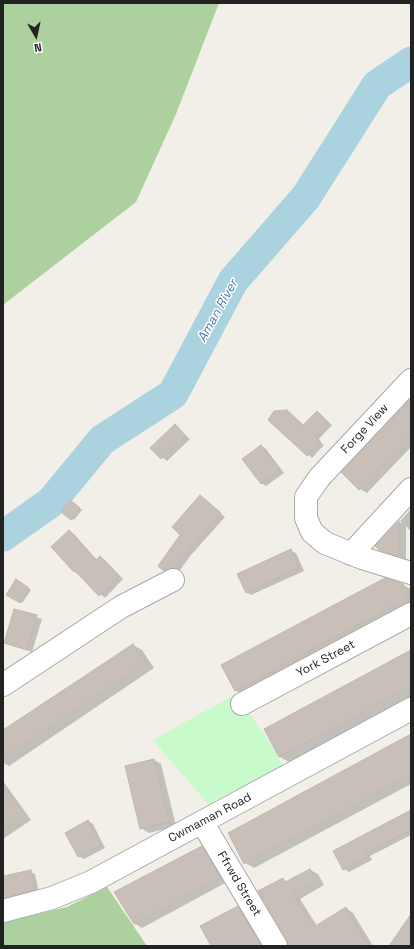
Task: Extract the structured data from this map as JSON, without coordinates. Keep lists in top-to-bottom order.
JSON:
{
  "streets": {
    "street": [
      "Forge View",
      "York Street",
      "Cwmaman Road",
      "Ffrwd Street"
    ]
  },
  "crossings": [
    ["Cwmaman Road", "Ffrwd Street"]
  ],
  "water": ["Aman River"],
  "north": "bottom"
}
